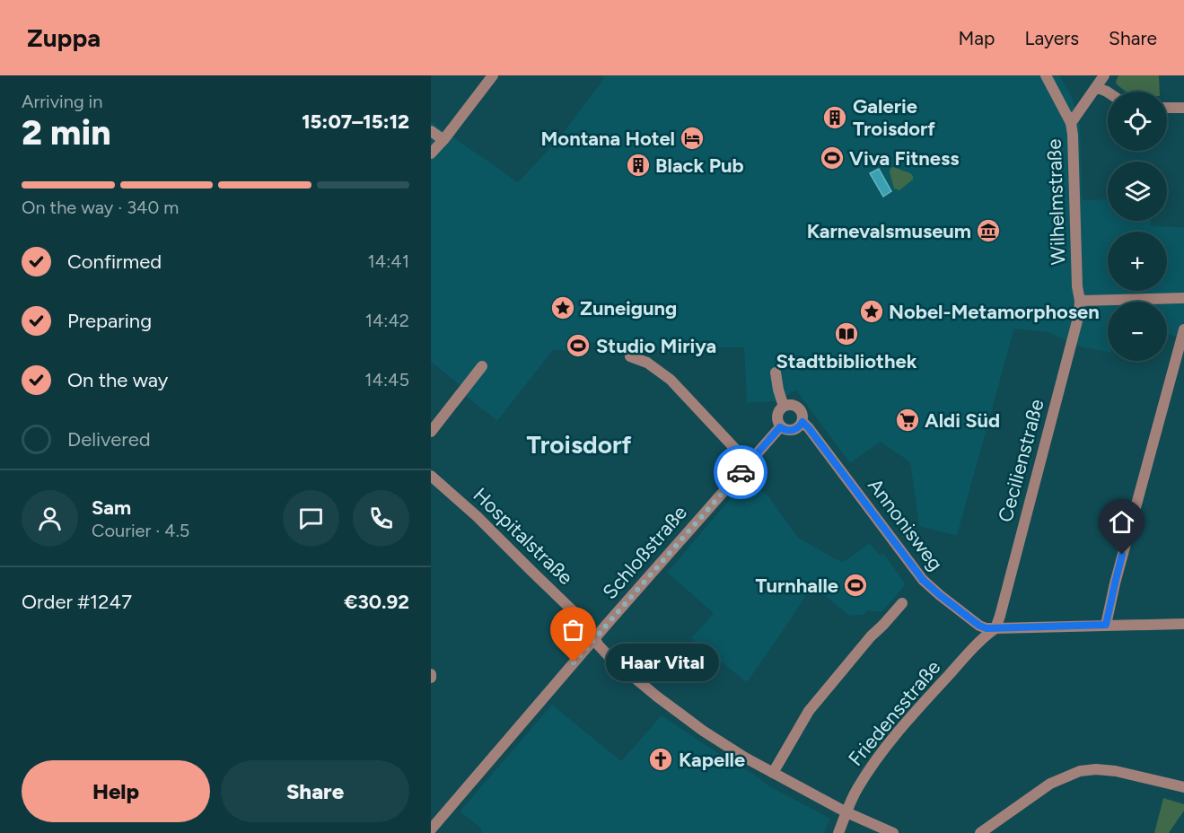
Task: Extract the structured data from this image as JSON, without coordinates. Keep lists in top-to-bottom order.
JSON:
{
  "streets": {
    "street": [
      "Wilhelmstraße",
      "Cecilienstraße",
      "Annonisweg",
      "Hospitalstraße",
      "Schloßstraße",
      "Friedensstraße"
    ]
  },
  "crossings": [
    ["Wilhelmstraße", "Cecilienstraße"],
    ["Cecilienstraße", "Annonisweg"],
    ["Cecilienstraße", "Friedensstraße"],
    ["Annonisweg", "Schloßstraße"],
    ["Annonisweg", "Friedensstraße"],
    ["Hospitalstraße", "Schloßstraße"],
    ["Hospitalstraße", "Friedensstraße"]
  ],
  "districts": ["Troisdorf"],
  "places": {
    "building": ["Galerie Troisdorf", "Black Pub"],
    "hotel": ["Montana Hotel"],
    "sports": ["Viva Fitness", "Studio Miriya", "Turnhalle"],
    "museum": ["Karnevalsmuseum"],
    "place": ["Zuneigung", "Nobel-Metamorphosen"],
    "library": ["Stadtbibliothek"],
    "supermarket": ["Aldi Süd"],
    "other": ["Haar Vital"],
    "church": ["Kapelle"]
  },
  "page": {
    "header": "Zuppa",
    "nav": ["Map", "Layers", "Share"],
    "heading": ["2 min", "Arriving in", "15:07–15:12"],
    "panel": [
      "Sam",
      "Courier · 4.5",
      "Order #1247",
      "€30.92"
    ],
    "map_buttons": ["+", "−"],
    "bar": "On the way · 340 m",
    "list": [
      ["Confirmed", "14:41"],
      ["Preparing", "14:42"],
      ["On the way", "14:45"],
      "Delivered"
    ],
    "bubble": "Haar Vital",
    "buttons": ["Help", "Share"]
  }
}
